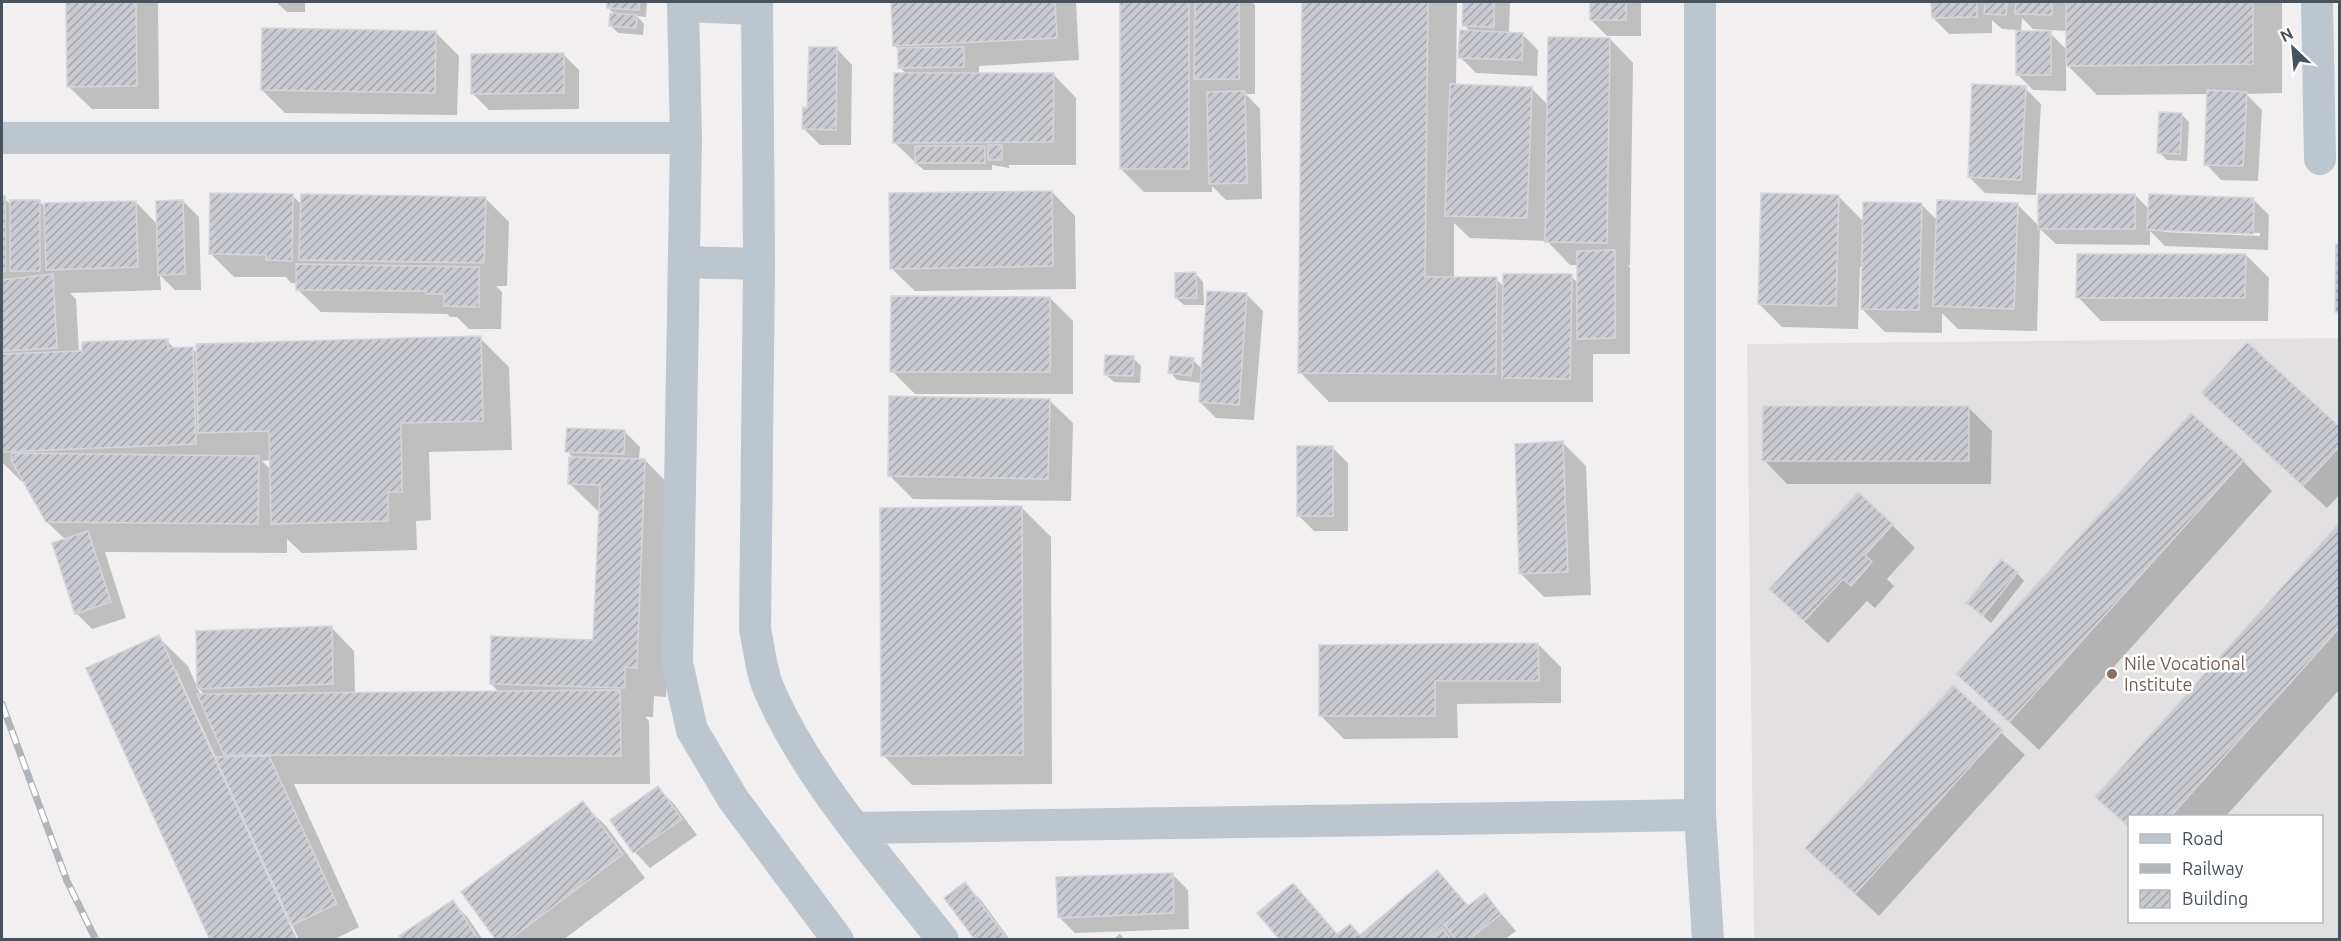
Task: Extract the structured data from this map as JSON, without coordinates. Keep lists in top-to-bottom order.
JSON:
{
  "places": ["Nile Vocational Institute"],
  "legend": ["Road", "Railway", "Building"],
  "north": "top left"
}
